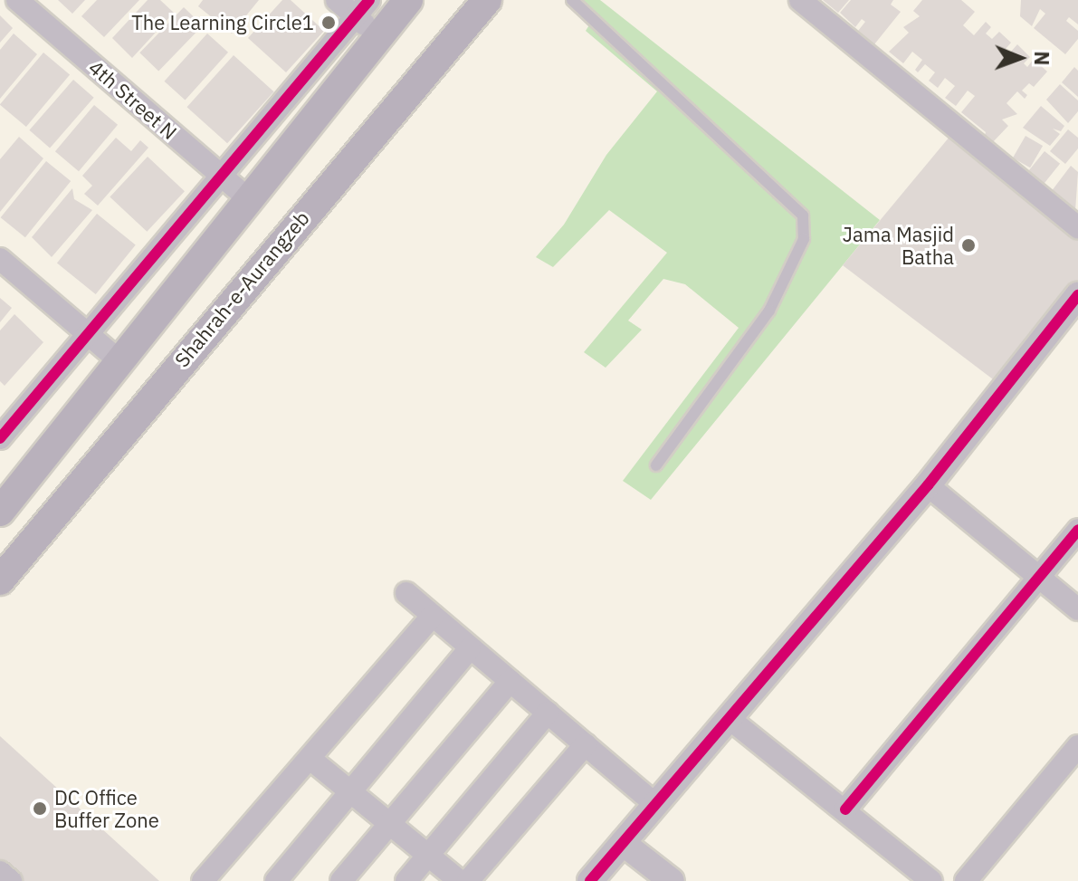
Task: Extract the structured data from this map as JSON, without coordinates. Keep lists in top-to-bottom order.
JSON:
{
  "streets": {
    "main road": ["Shahrah-e-Aurangzeb"],
    "street": ["4th Street N"]
  },
  "places": ["The Learning Circle1", "Jama Masjid Batha", "DC Office Buffer Zone"],
  "north": "right"
}
